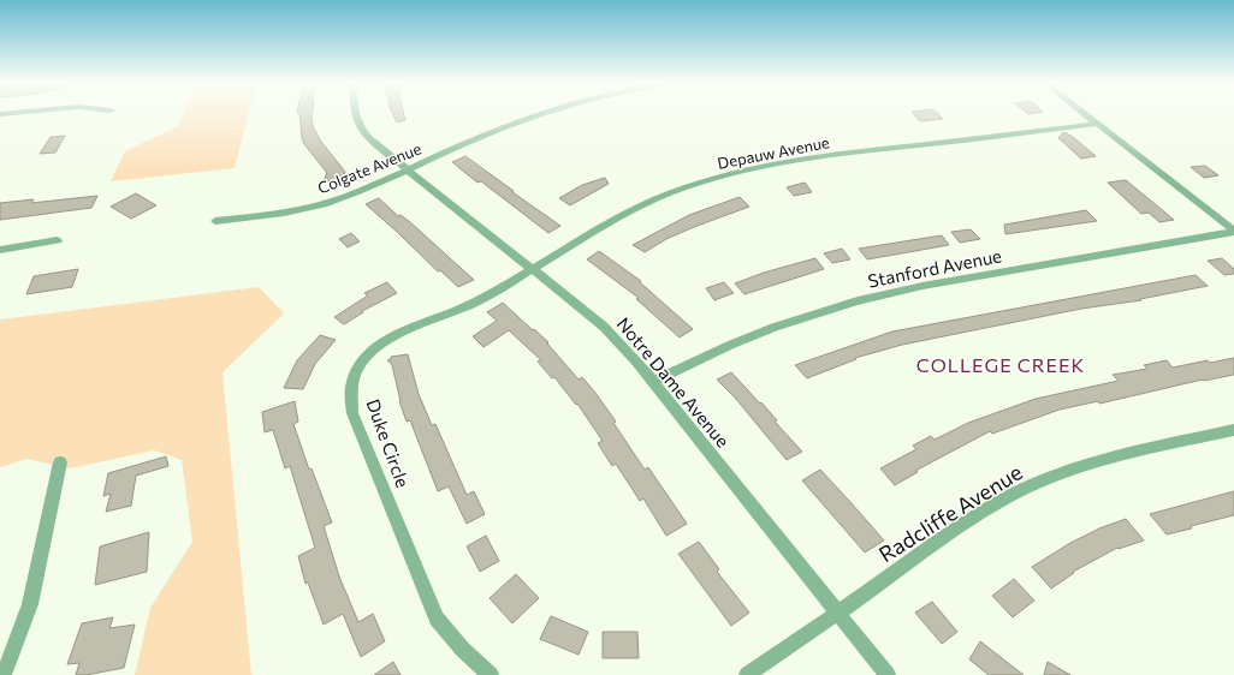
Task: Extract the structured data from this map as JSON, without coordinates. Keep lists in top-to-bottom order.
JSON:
{
  "streets": {
    "street": [
      "Depauw Avenue",
      "Colgate Avenue",
      "Stanford Avenue",
      "Notre Dame Avenue",
      "Duke Circle",
      "Radcliffe Avenue"
    ]
  },
  "crossings": [
    ["Depauw Avenue", "Notre Dame Avenue"],
    ["Depauw Avenue", "Duke Circle"],
    ["Colgate Avenue", "Notre Dame Avenue"],
    ["Stanford Avenue", "Notre Dame Avenue"],
    ["Notre Dame Avenue", "Duke Circle"],
    ["Notre Dame Avenue", "Radcliffe Avenue"]
  ],
  "districts": ["COLLEGE CREEK"]
}
